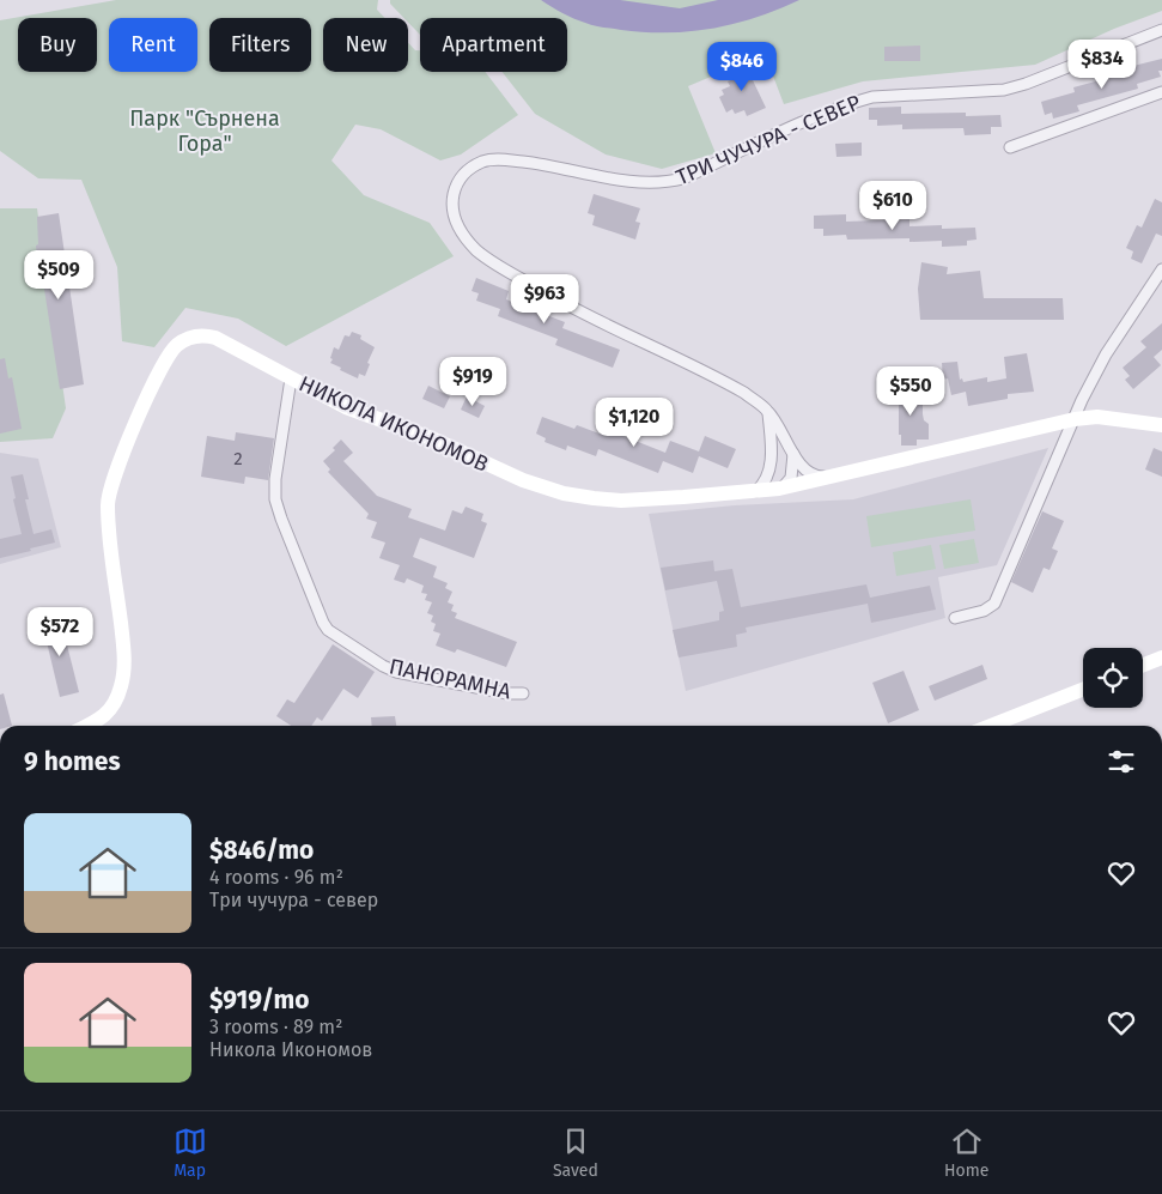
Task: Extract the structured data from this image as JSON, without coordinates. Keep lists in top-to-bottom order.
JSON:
{
  "streets": {
    "street": ["ТРИ ЧУЧУРА - СЕВЕР", "НИКОЛА ИКОНОМОВ", "ПАНОРАМНА"]
  },
  "crossings": [
    ["НИКОЛА ИКОНОМОВ", "ПАНОРАМНА"]
  ],
  "parks": ["Парк \"Сърнена Гора\""],
  "house_numbers": ["2"],
  "page": {
    "chip": [
      "Buy",
      "Rent",
      "Filters",
      "New",
      "Apartment"
    ],
    "price": [
      "$834",
      "$846",
      "$610",
      "$509",
      "$963",
      "$919",
      "$550",
      "$1,120",
      "$572"
    ],
    "heading": "9 homes",
    "list": [
      {
        "name": "$846/mo",
        "note": "4 rooms · 96 m² · Три чучура - север"
      },
      {
        "name": "$919/mo",
        "note": "3 rooms · 89 m² · Никола Икономов"
      }
    ],
    "tabs": ["Map", "Saved", "Home"]
  }
}
